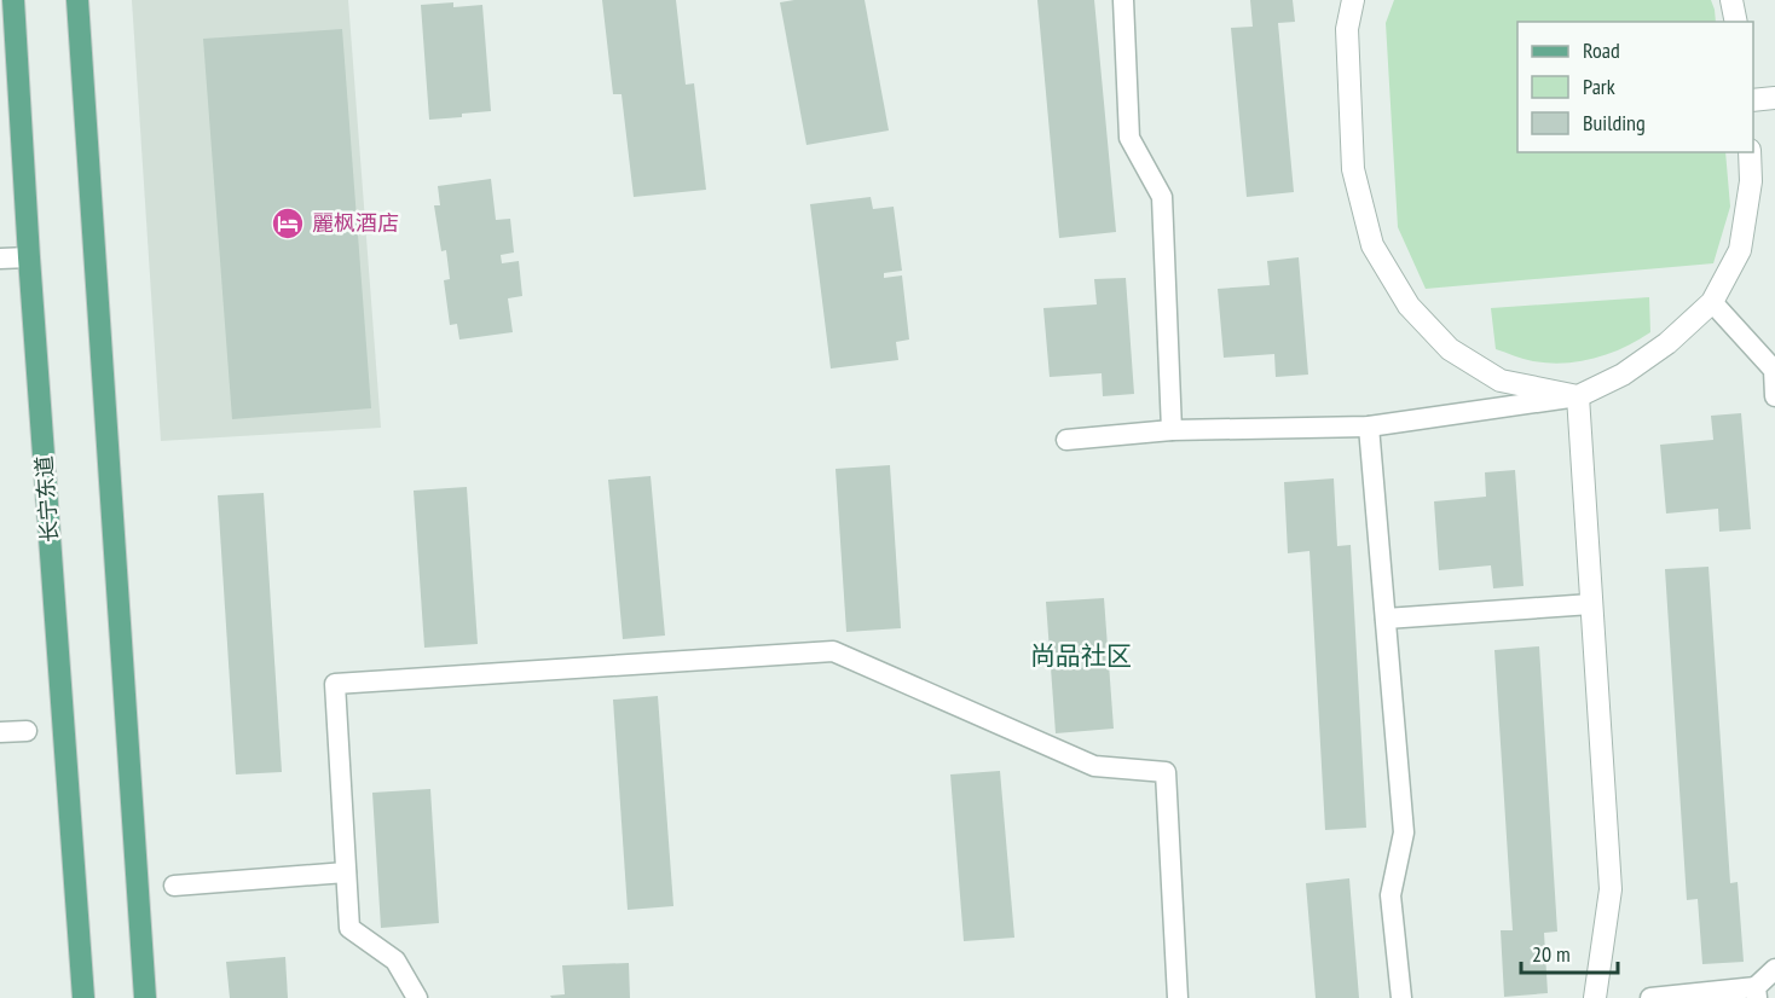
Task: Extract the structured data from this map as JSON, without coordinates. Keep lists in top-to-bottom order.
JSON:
{
  "streets": {
    "main road": ["长宁东道"]
  },
  "districts": ["尚品社区"],
  "places": {
    "hotel": ["麗枫酒店"]
  },
  "legend": ["Road", "Park", "Building"],
  "scale_bar": "20 m"
}
